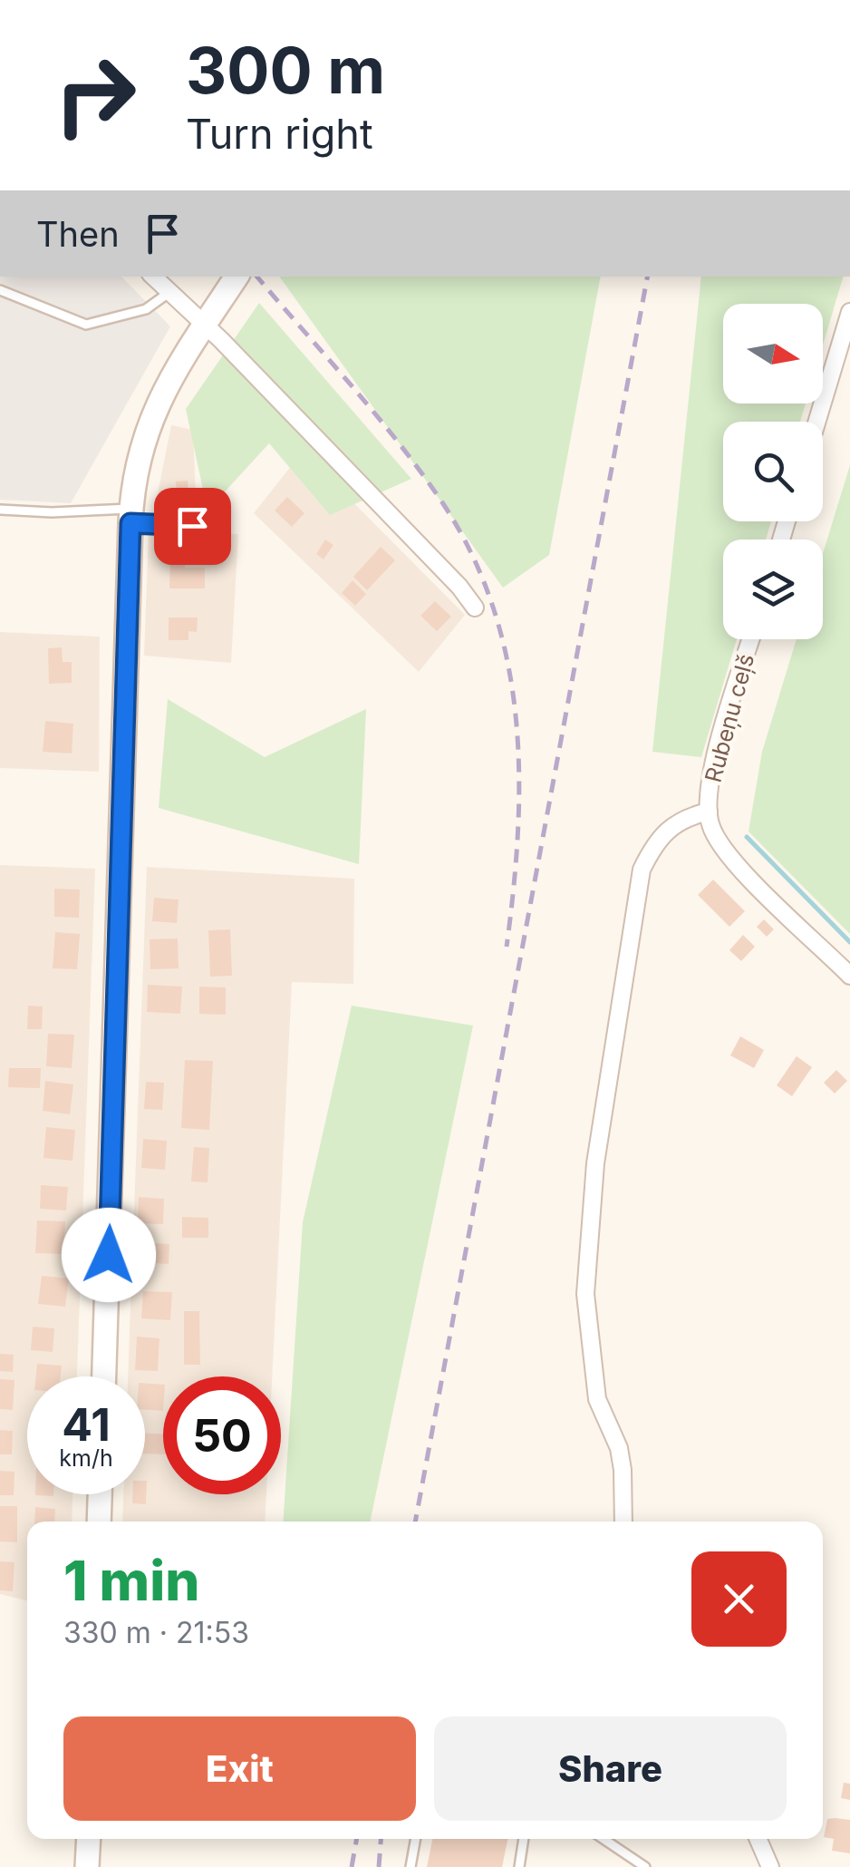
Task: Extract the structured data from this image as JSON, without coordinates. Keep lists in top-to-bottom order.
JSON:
{
  "streets": {
    "street": ["Rubeņu ceļš"]
  },
  "north": "right",
  "page": {
    "turn": ["300 m", "Turn right"],
    "then": "Then",
    "speed": "41 km/h",
    "limit": "50",
    "heading": ["1 min", "330 m · 21:53"],
    "buttons": ["Exit", "Share"]
  }
}
